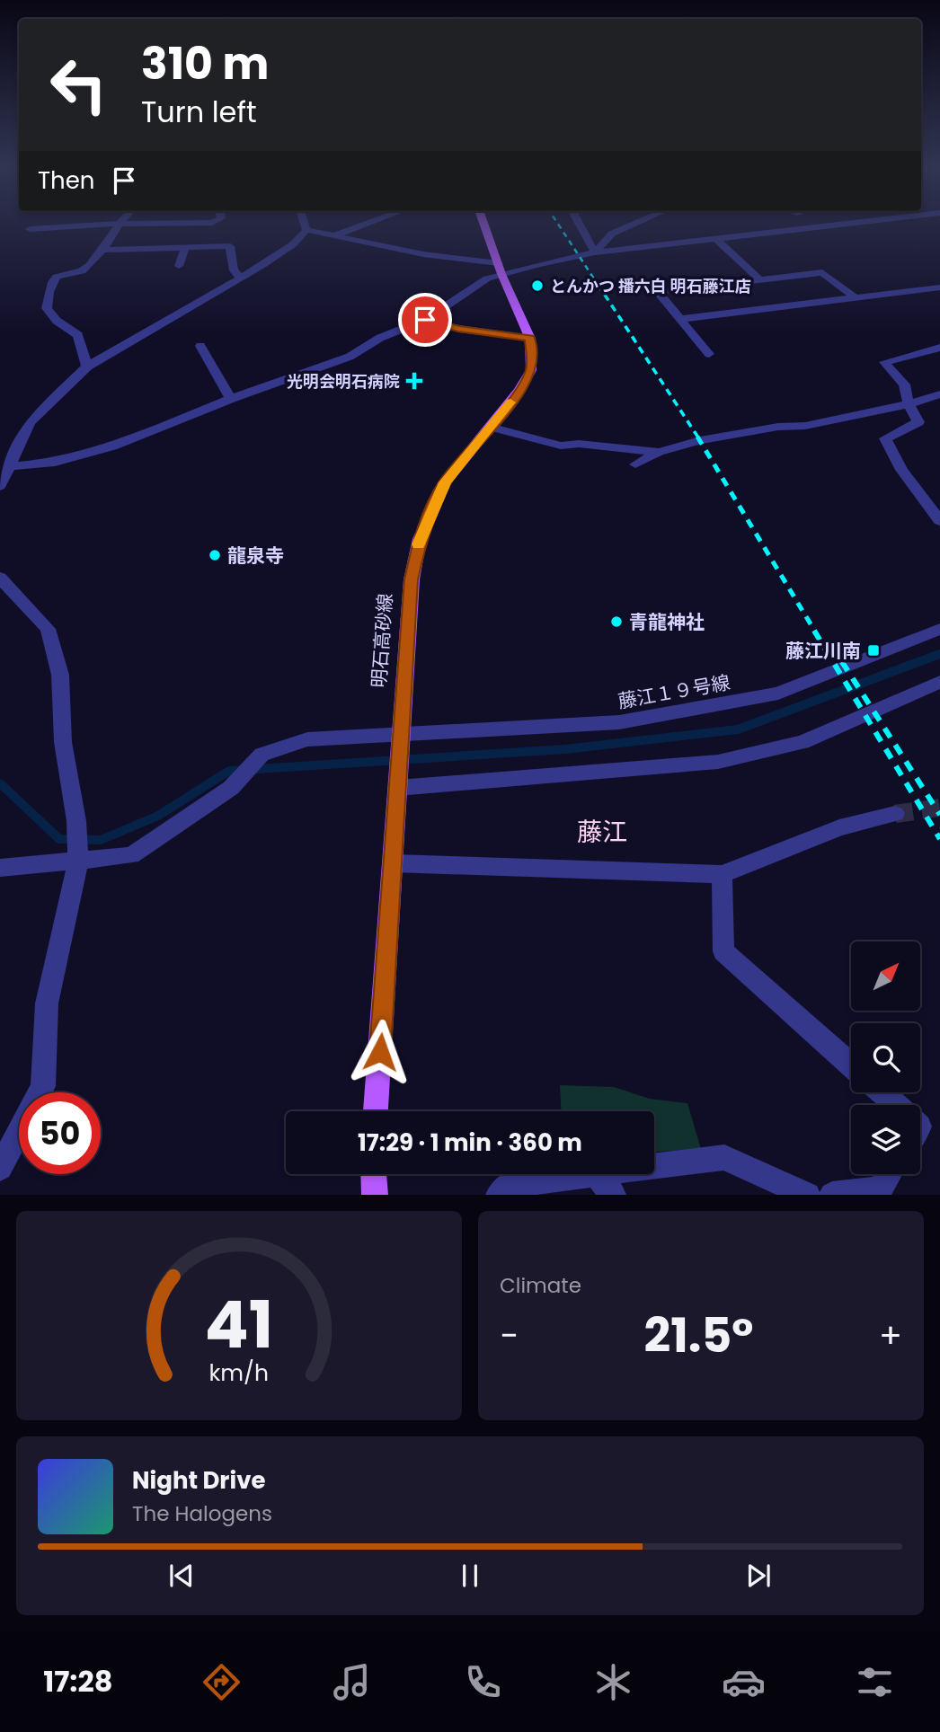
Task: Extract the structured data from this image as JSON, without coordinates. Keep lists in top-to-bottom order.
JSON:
{
  "streets": {
    "main road": ["明石高砂線"],
    "street": ["藤江１９号線"]
  },
  "crossings": [
    ["明石高砂線", "藤江１９号線"]
  ],
  "districts": ["藤江"],
  "places": {
    "other": ["とんかつ 播六白 明石藤江店", "龍泉寺", "青龍神社"],
    "health": ["光明会明石病院"],
    "transit": ["藤江川南"]
  },
  "north": "top right",
  "page": {
    "turn": ["310 m", "Turn left"],
    "then": "Then",
    "limit": "50",
    "trip": "17:29 · 1 min · 360 m",
    "tile": "Climate",
    "heat": ["−", "21.5°", "+"],
    "song": ["Night Drive", "The Halogens"],
    "tabs": "17:28",
    "gauge": ["41", "km/h"]
  }
}
